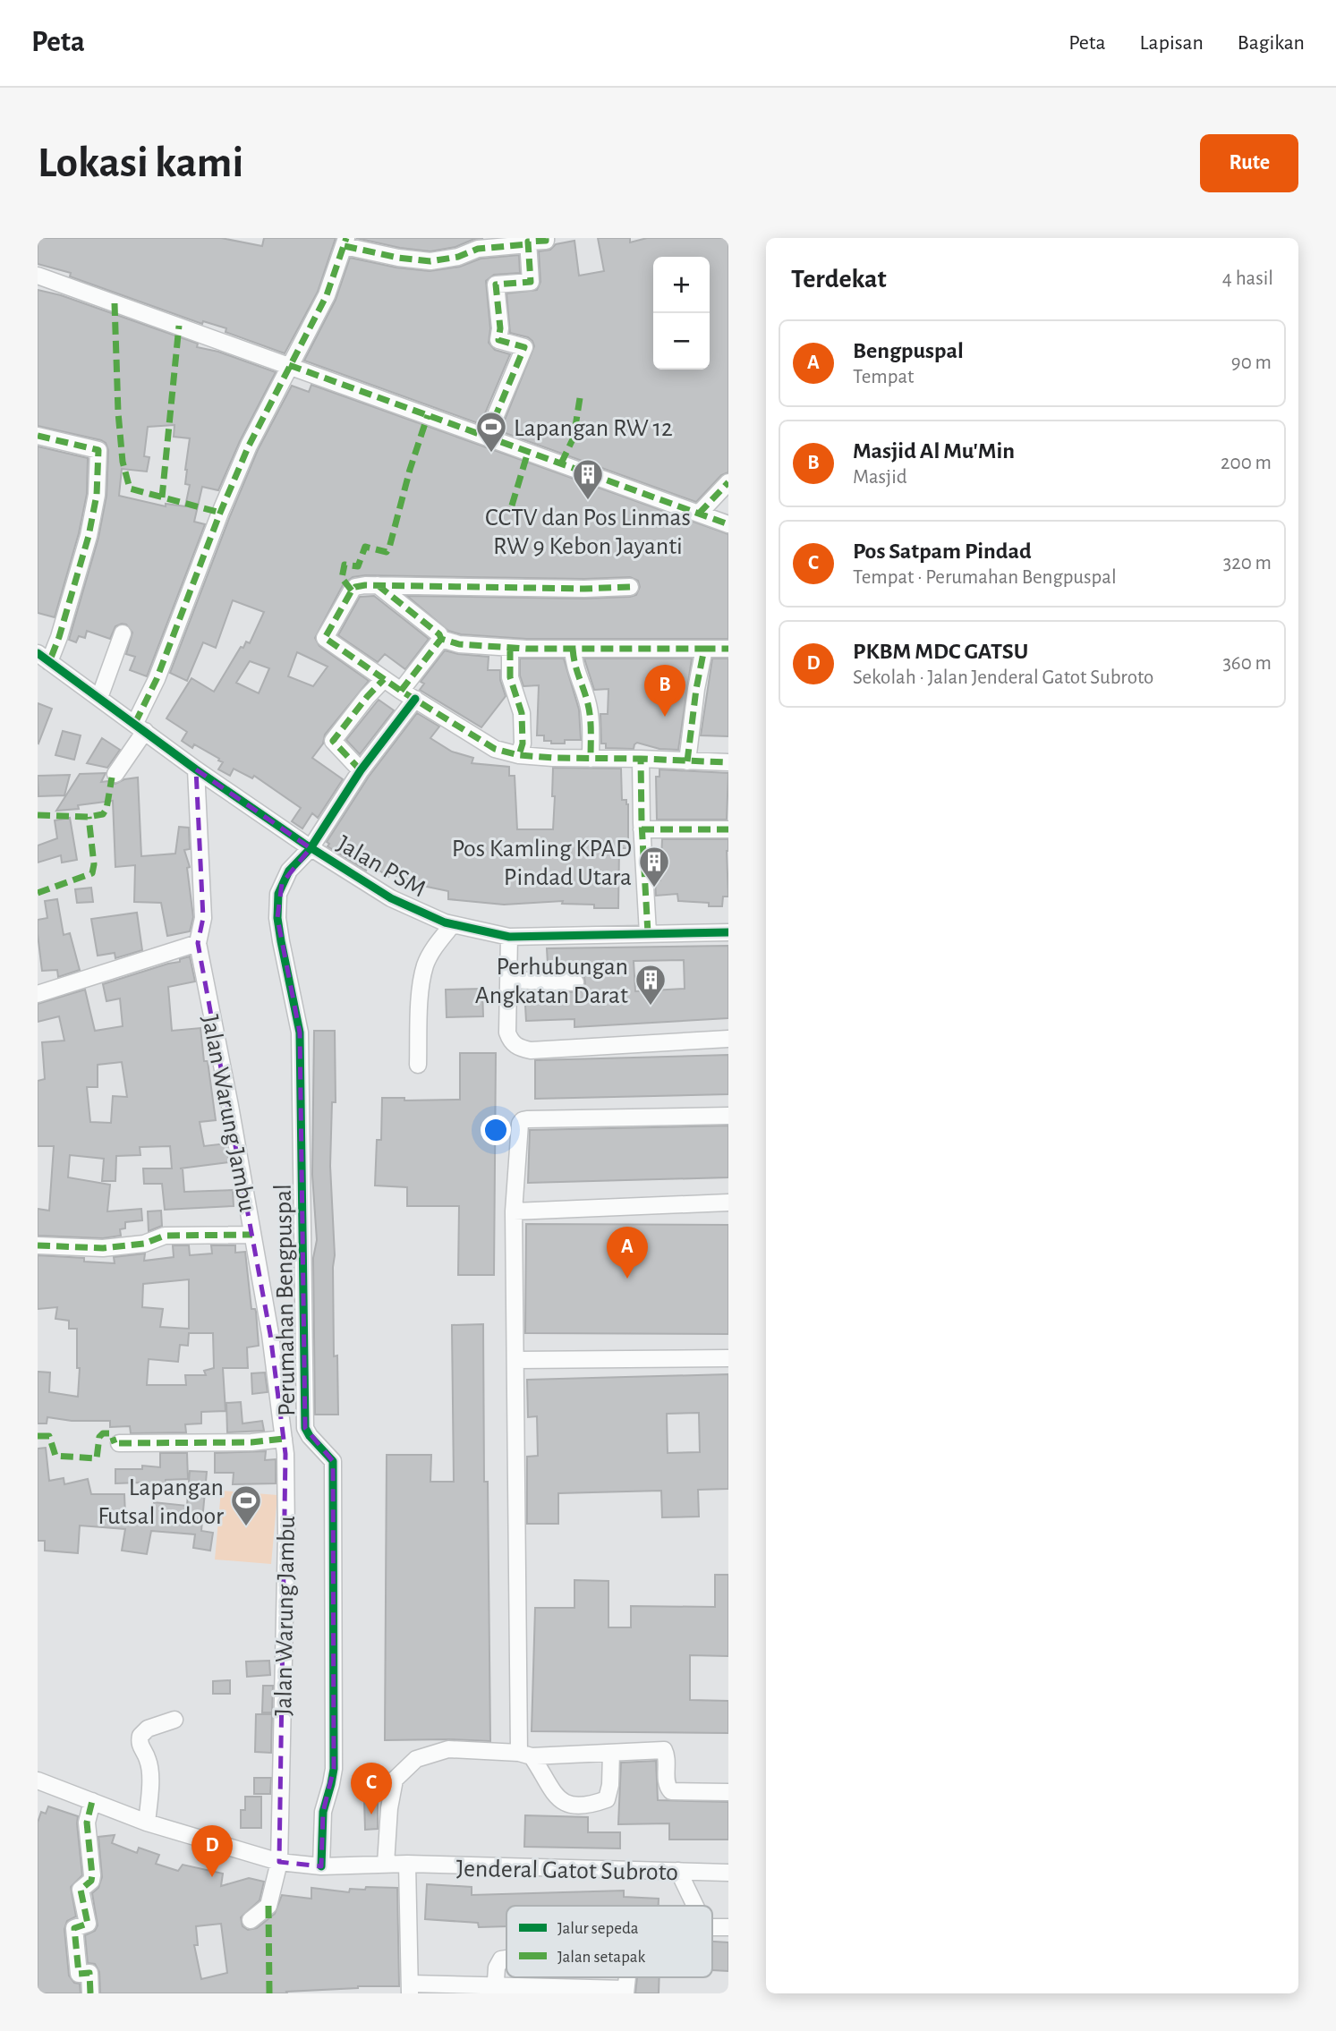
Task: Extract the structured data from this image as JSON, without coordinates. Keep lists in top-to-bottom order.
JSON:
{
  "streets": {
    "street": [
      "Jalan PSM",
      "Jalan Warung Jambu",
      "Perumahan Bengpuspal",
      "Jenderal Gatot Subroto"
    ]
  },
  "crossings": [
    ["Jalan PSM", "Perumahan Bengpuspal"],
    ["Jalan Warung Jambu", "Jenderal Gatot Subroto"],
    ["Perumahan Bengpuspal", "Jenderal Gatot Subroto"]
  ],
  "places": {
    "sports": ["Lapangan RW 12", "Lapangan Futsal indoor"],
    "building": ["CCTV dan Pos Linmas RW 9 Kebon Jayanti", "Pos Kamling KPAD Pindad Utara", "Perhubungan Angkatan Darat"]
  },
  "legend": ["Jalur sepeda", "Jalan setapak"],
  "page": {
    "header": "Peta",
    "nav": ["Peta", "Lapisan", "Bagikan"],
    "buttons": "Rute",
    "title": "Lokasi kami",
    "heading": ["Terdekat", "4 hasil"],
    "map_buttons": ["+", "−"],
    "list": [
      {
        "mark": "A",
        "name": "Bengpuspal",
        "note": "Tempat",
        "value": "90 m"
      },
      {
        "mark": "B",
        "name": "Masjid Al Mu'Min",
        "note": "Masjid",
        "value": "200 m"
      },
      {
        "mark": "C",
        "name": "Pos Satpam Pindad",
        "note": "Tempat · Perumahan Bengpuspal",
        "value": "320 m"
      },
      {
        "mark": "D",
        "name": "PKBM MDC GATSU",
        "note": "Sekolah · Jalan Jenderal Gatot Subroto",
        "value": "360 m"
      }
    ],
    "pins": [
      "B",
      "A",
      "C",
      "D"
    ]
  }
}
